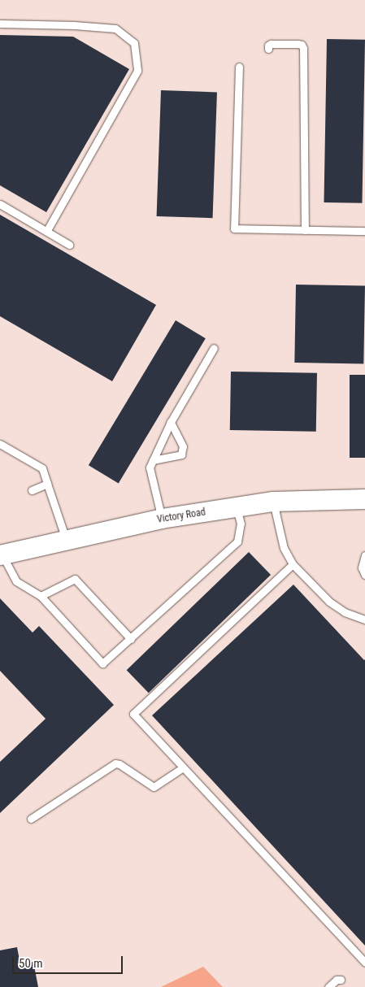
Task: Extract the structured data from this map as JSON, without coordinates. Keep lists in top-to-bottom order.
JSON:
{
  "streets": {
    "street": ["Victory Road"]
  },
  "scale_bar": "50 m"
}
